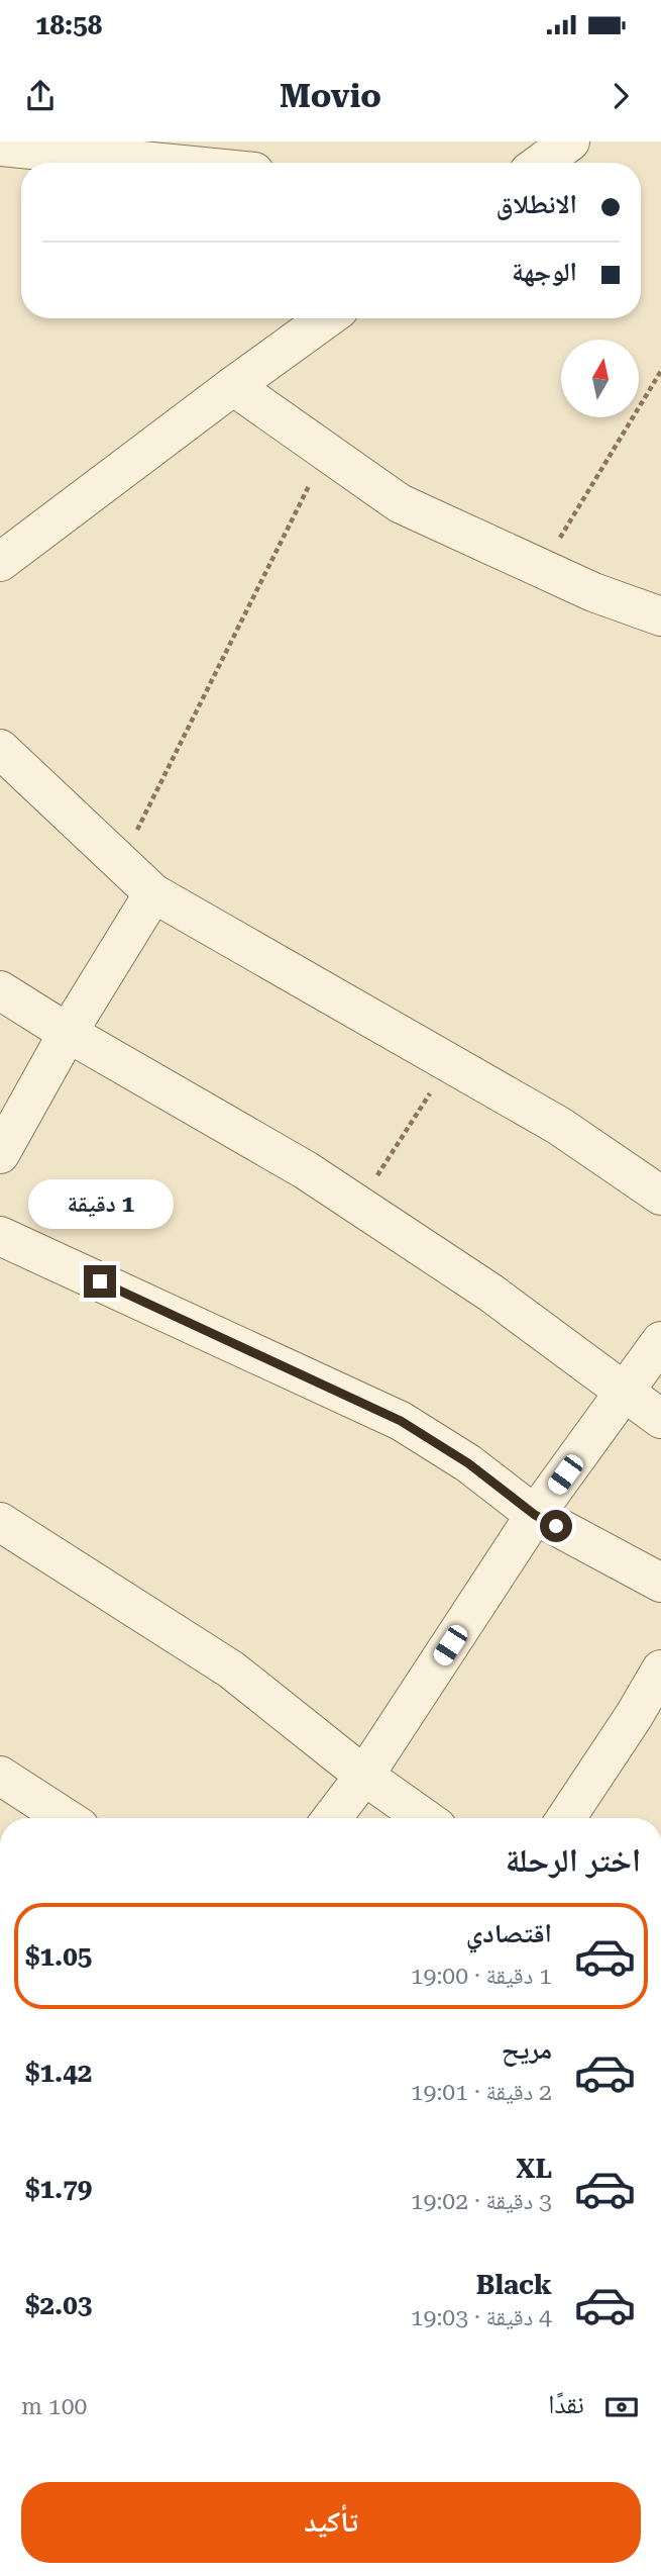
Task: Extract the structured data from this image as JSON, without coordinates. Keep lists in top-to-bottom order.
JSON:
{
  "north": "top",
  "page": {
    "status": "18:58",
    "header": "Movio",
    "banner": ["الانطلاق", "الوجهة"],
    "bubble": "1 دقيقة",
    "heading": "اختر الرحلة",
    "list": [
      {
        "name": "اقتصادي",
        "note": "1 دقيقة · 19:00",
        "value": "$1.05"
      },
      {
        "name": "مريح",
        "note": "2 دقيقة · 19:01",
        "value": "$1.42"
      },
      {
        "name": "XL",
        "note": "3 دقيقة · 19:02",
        "value": "$1.79"
      },
      {
        "name": "Black",
        "note": "4 دقيقة · 19:03",
        "value": "$2.03"
      }
    ],
    "pay": ["نقدًا", "100 m"],
    "buttons": "تأكيد"
  }
}
